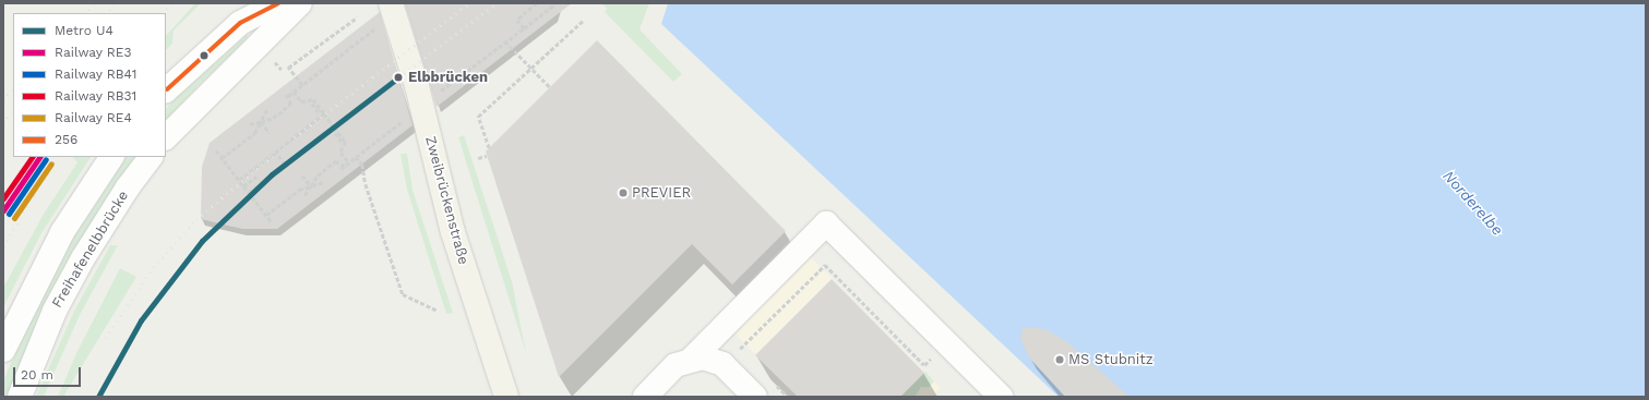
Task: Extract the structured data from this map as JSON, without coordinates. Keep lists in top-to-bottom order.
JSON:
{
  "streets": {
    "main road": ["Zweibrückenstraße"],
    "street": ["Freihafenelbbrücke"]
  },
  "water": ["Norderelbe"],
  "places": ["Elbbrücken", "PREVIER", "MS Stubnitz"],
  "lines": [
    "transit line 256",
    "metro line U4",
    "rail line RE3",
    "rail line RB31",
    "rail line RB41",
    "rail line RE4"
  ],
  "legend": [
    "Metro U4",
    "Railway RE3",
    "Railway RB41",
    "Railway RB31",
    "Railway RE4",
    "256"
  ],
  "scale_bar": "20 m"
}
